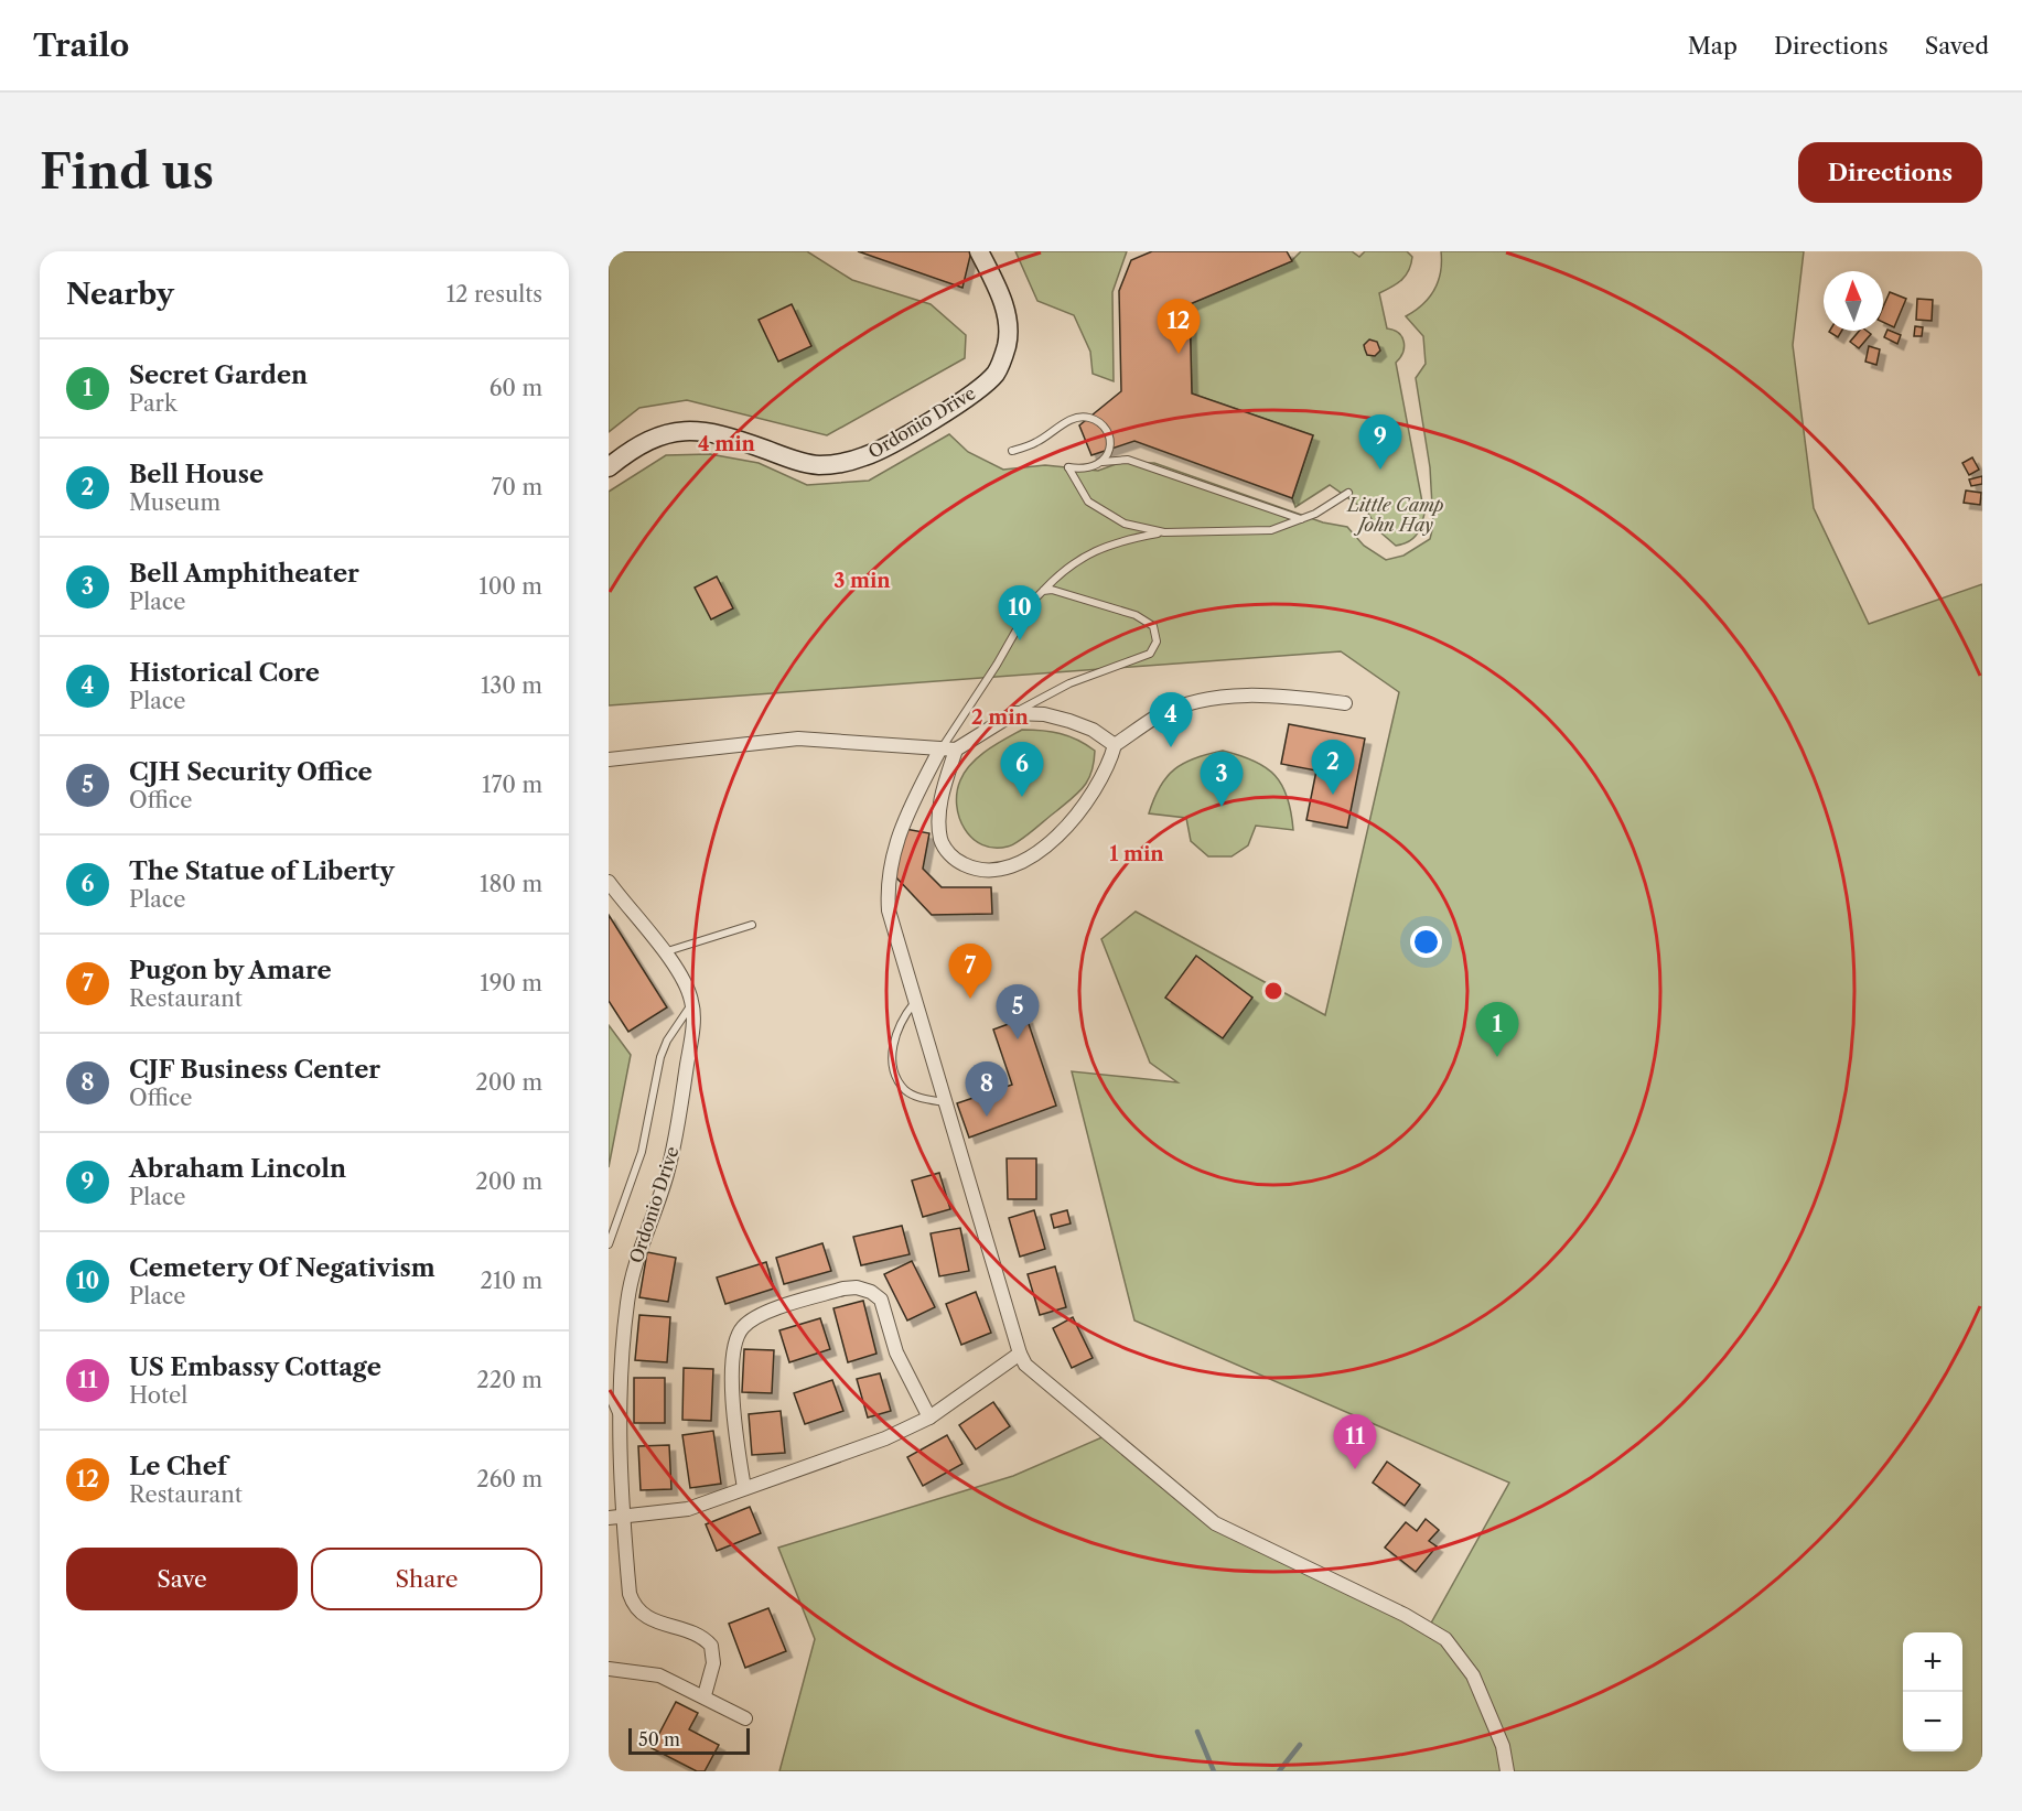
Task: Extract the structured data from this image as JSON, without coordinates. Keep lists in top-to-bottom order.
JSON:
{
  "streets": {
    "street": ["Ordonio Drive"]
  },
  "parks": ["Little Camp John Hay"],
  "scale_bar": "50 m",
  "north": "top",
  "page": {
    "header": "Trailo",
    "nav": ["Map", "Directions", "Saved"],
    "buttons": [
      "Directions",
      ["Save", "Share"]
    ],
    "title": "Find us",
    "heading": ["Nearby", "12 results"],
    "pins": [
      "12",
      "9",
      "10",
      "4",
      "2",
      "6",
      "3",
      "7",
      "5",
      "1",
      "8",
      "11"
    ],
    "list": [
      {
        "mark": "1",
        "name": "Secret Garden",
        "note": "Park",
        "value": "60 m"
      },
      {
        "mark": "2",
        "name": "Bell House",
        "note": "Museum",
        "value": "70 m"
      },
      {
        "mark": "3",
        "name": "Bell Amphitheater",
        "note": "Place",
        "value": "100 m"
      },
      {
        "mark": "4",
        "name": "Historical Core",
        "note": "Place",
        "value": "130 m"
      },
      {
        "mark": "5",
        "name": "CJH Security Office",
        "note": "Office",
        "value": "170 m"
      },
      {
        "mark": "6",
        "name": "The Statue of Liberty",
        "note": "Place",
        "value": "180 m"
      },
      {
        "mark": "7",
        "name": "Pugon by Amare",
        "note": "Restaurant",
        "value": "190 m"
      },
      {
        "mark": "8",
        "name": "CJF Business Center",
        "note": "Office",
        "value": "200 m"
      },
      {
        "mark": "9",
        "name": "Abraham Lincoln",
        "note": "Place",
        "value": "200 m"
      },
      {
        "mark": "10",
        "name": "Cemetery Of Negativism",
        "note": "Place",
        "value": "210 m"
      },
      {
        "mark": "11",
        "name": "US Embassy Cottage",
        "note": "Hotel",
        "value": "220 m"
      },
      {
        "mark": "12",
        "name": "Le Chef",
        "note": "Restaurant",
        "value": "260 m"
      }
    ],
    "map_buttons": ["+", "−"],
    "scale": "50 m"
  },
  "rings": [
    "4 min",
    "3 min",
    "2 min",
    "1 min"
  ]
}
